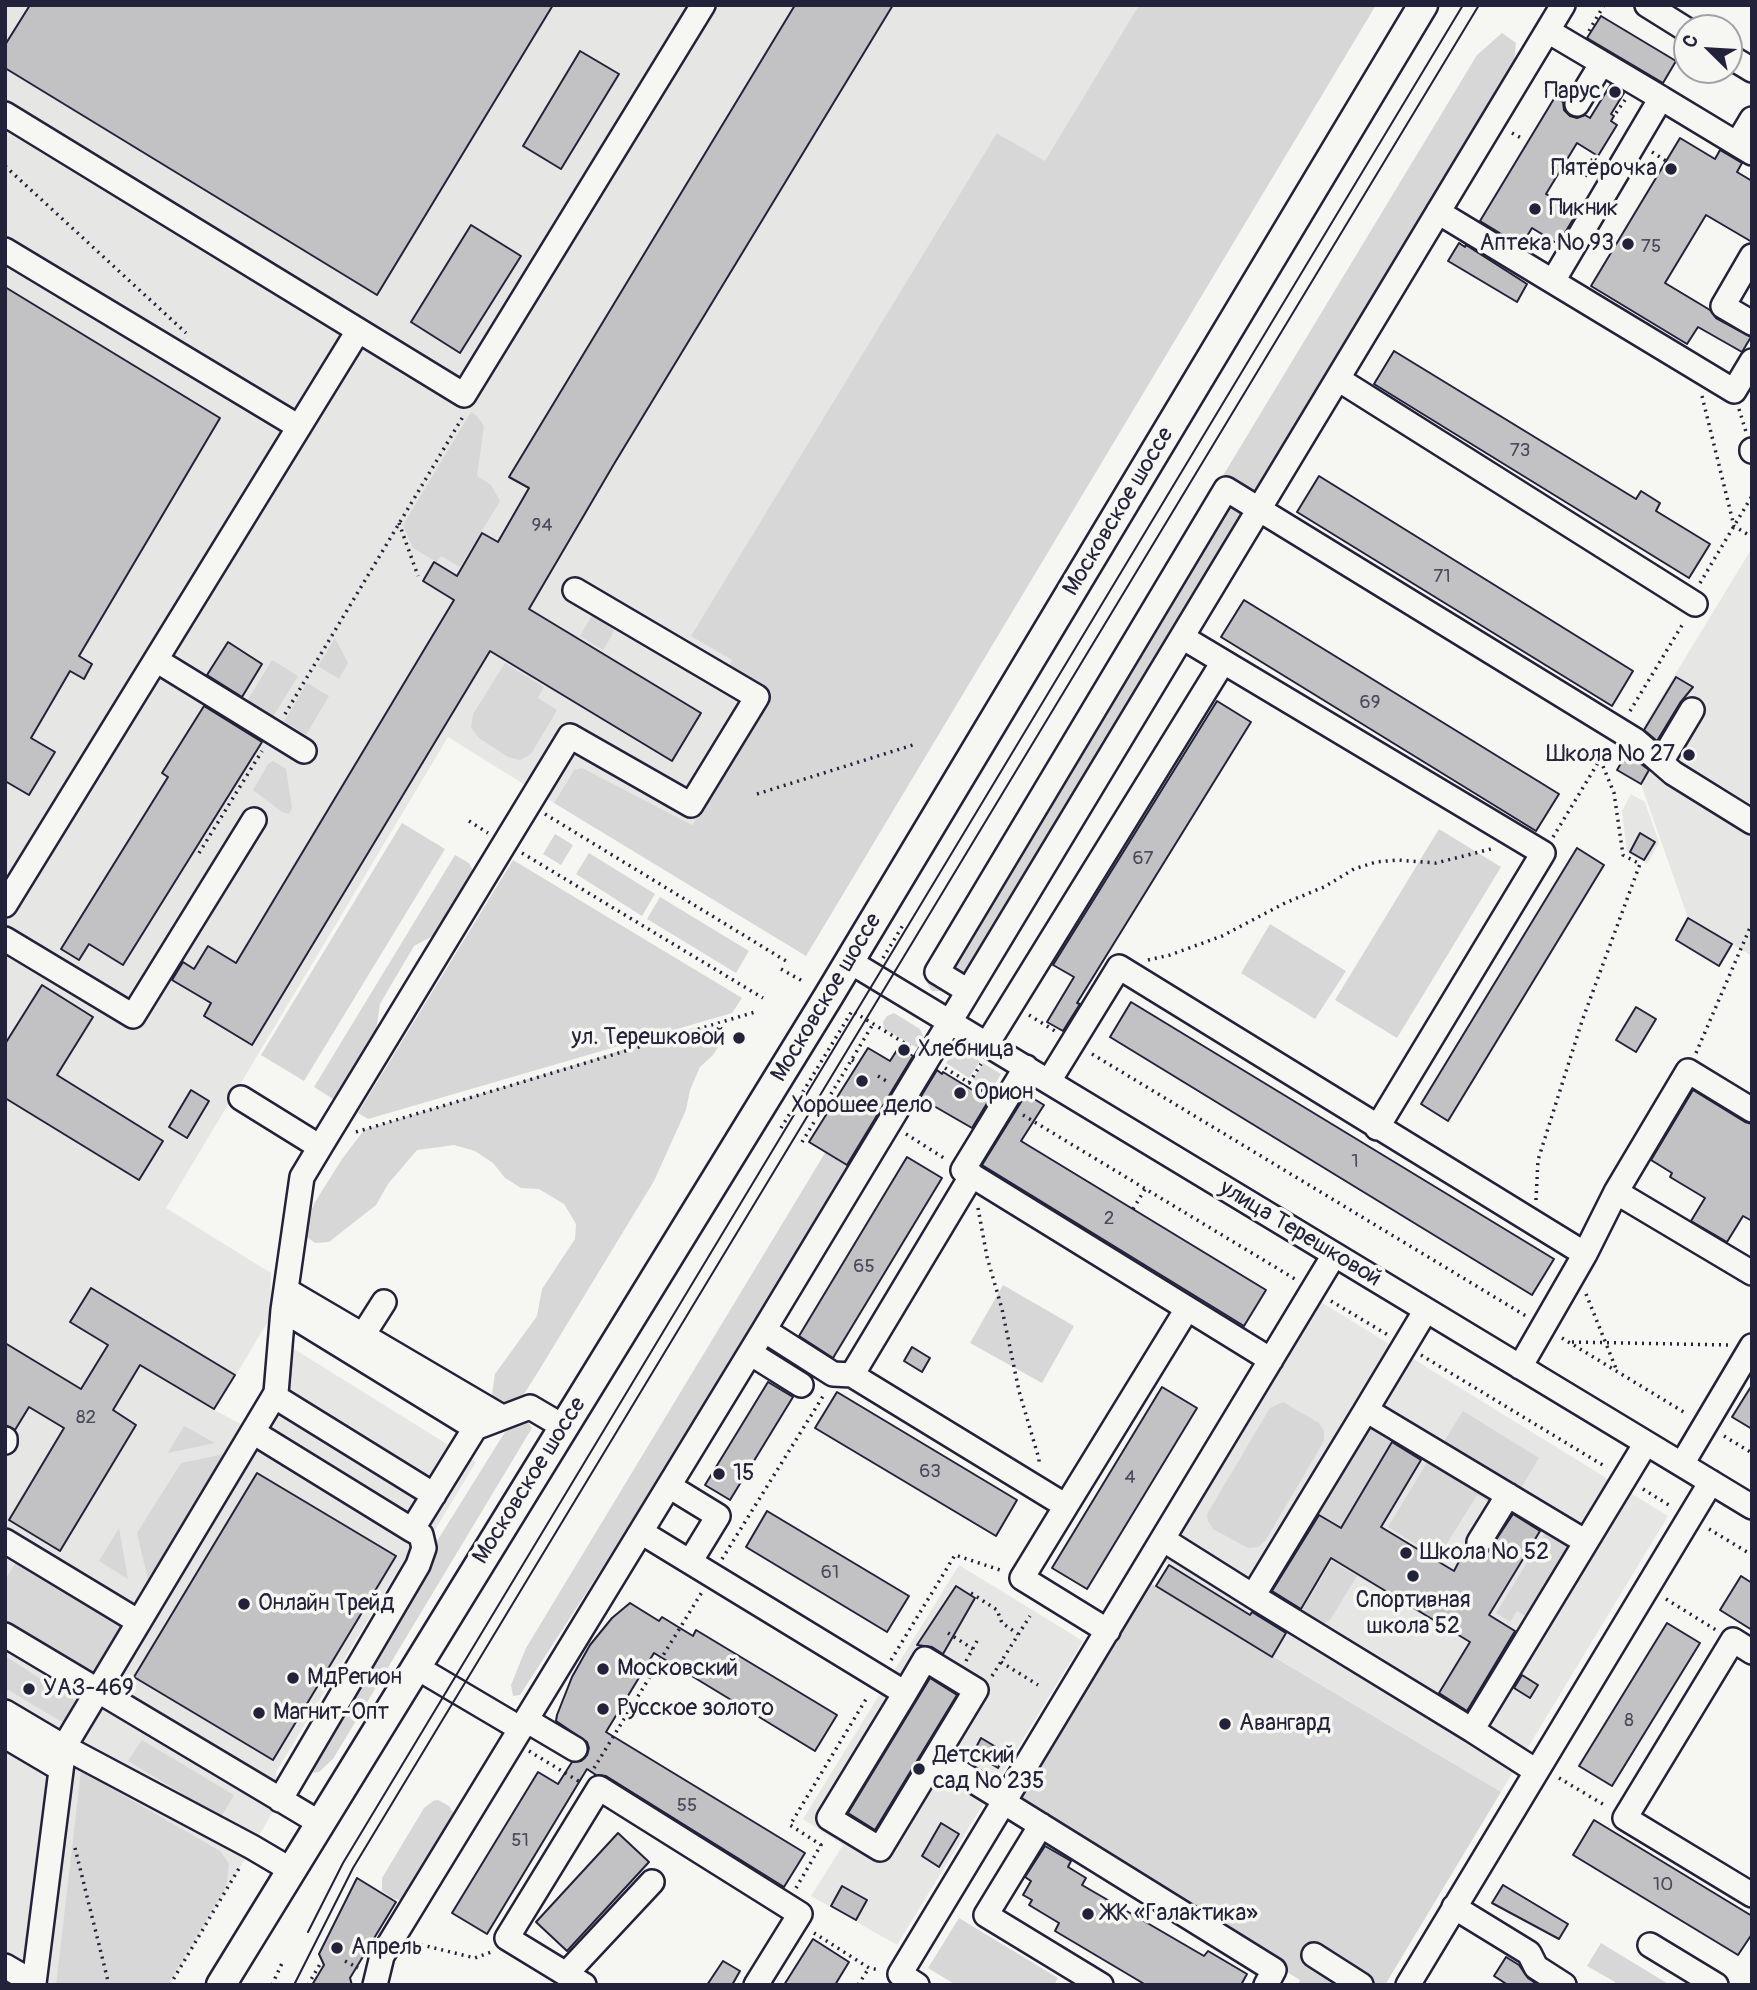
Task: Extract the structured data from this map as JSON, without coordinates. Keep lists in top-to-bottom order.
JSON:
{
  "streets": {
    "main road": ["Московское шоссе"],
    "street": ["улица Терешковой"]
  },
  "crossings": [
    ["Московское шоссе", "улица Терешковой"]
  ],
  "places": [
    "Парус",
    "Пятёрочка",
    "Пикник",
    "Аптека № 93",
    "Школа № 27",
    "ул. Терешковой",
    "Хлебница",
    "Хорошее дело",
    "Орион",
    "15",
    "Школа № 52",
    "Спортивная школа 52",
    "Онлайн Трейд",
    "Московский",
    "МдРегион",
    "УАЗ-469",
    "Русское золото",
    "Магнит-Опт",
    "Авангард",
    "Детский сад № 235",
    "ЖК «Галактика»",
    "Апрель"
  ],
  "house_numbers": [
    "75",
    "73",
    "94",
    "71",
    "69",
    "67",
    "1",
    "2",
    "65",
    "82",
    "63",
    "4",
    "61",
    "8",
    "55",
    "51",
    "10"
  ],
  "north": "top left"
}
